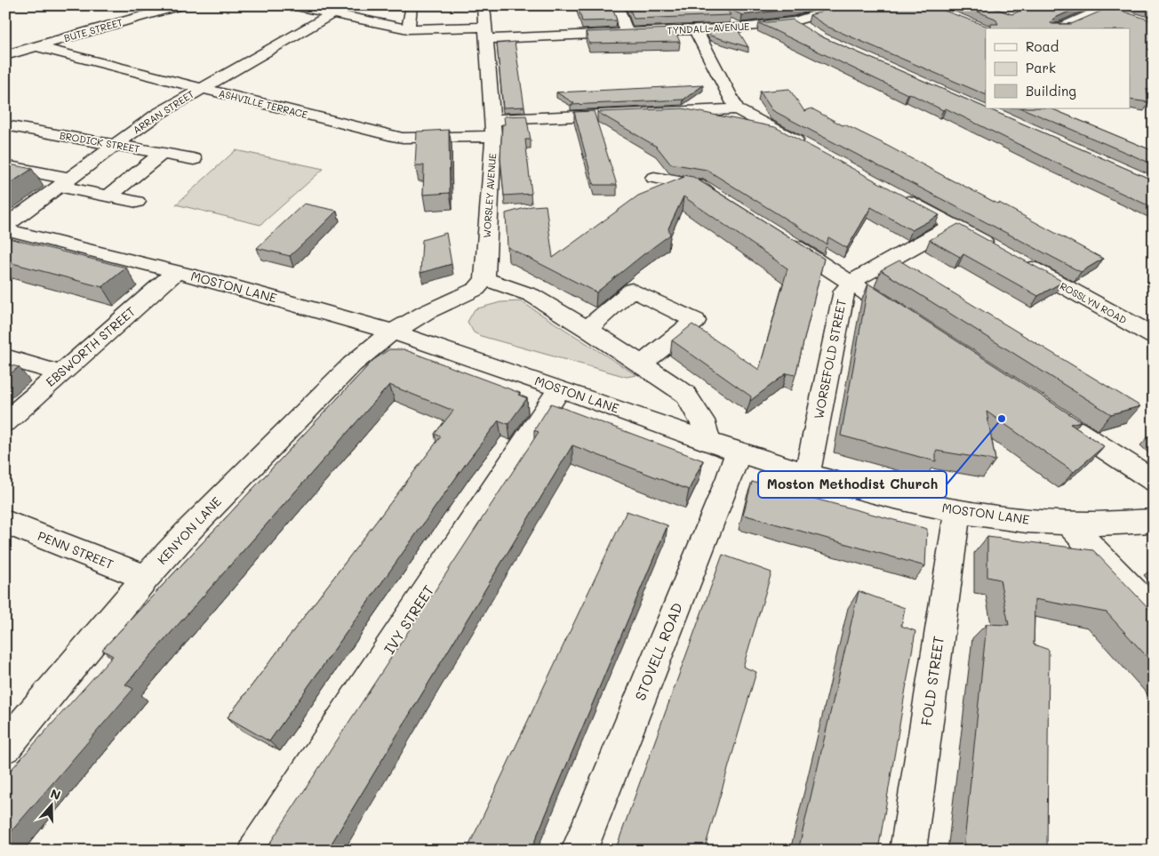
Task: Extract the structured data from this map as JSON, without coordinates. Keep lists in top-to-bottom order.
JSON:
{
  "streets": {
    "street": [
      "TYNDALL AVENUE",
      "BUTE STREET",
      "ASHVILLE TERRACE",
      "ARRAN STREET",
      "BRODICK STREET",
      "WORSLEY AVENUE",
      "MOSTON LANE",
      "ROSSLYN ROAD",
      "EBSWORTH STREET",
      "WORSEFOLD STREET",
      "KENYON LANE",
      "PENN STREET",
      "IVY STREET",
      "STOVELL ROAD",
      "FOLD STREET"
    ]
  },
  "crossings": [
    ["TYNDALL AVENUE", "ARRAN STREET"],
    ["TYNDALL AVENUE", "WORSLEY AVENUE"],
    ["BUTE STREET", "ASHVILLE TERRACE"],
    ["ASHVILLE TERRACE", "ARRAN STREET"],
    ["ASHVILLE TERRACE", "WORSLEY AVENUE"],
    ["ARRAN STREET", "BRODICK STREET"],
    ["ARRAN STREET", "MOSTON LANE"],
    ["MOSTON LANE", "EBSWORTH STREET"],
    ["MOSTON LANE", "WORSEFOLD STREET"],
    ["MOSTON LANE", "KENYON LANE"],
    ["MOSTON LANE", "IVY STREET"],
    ["MOSTON LANE", "STOVELL ROAD"],
    ["MOSTON LANE", "FOLD STREET"],
    ["ROSSLYN ROAD", "WORSEFOLD STREET"],
    ["KENYON LANE", "PENN STREET"]
  ],
  "places": ["Moston Methodist Church"],
  "legend": ["Road", "Park", "Building"],
  "north": "top"
}
